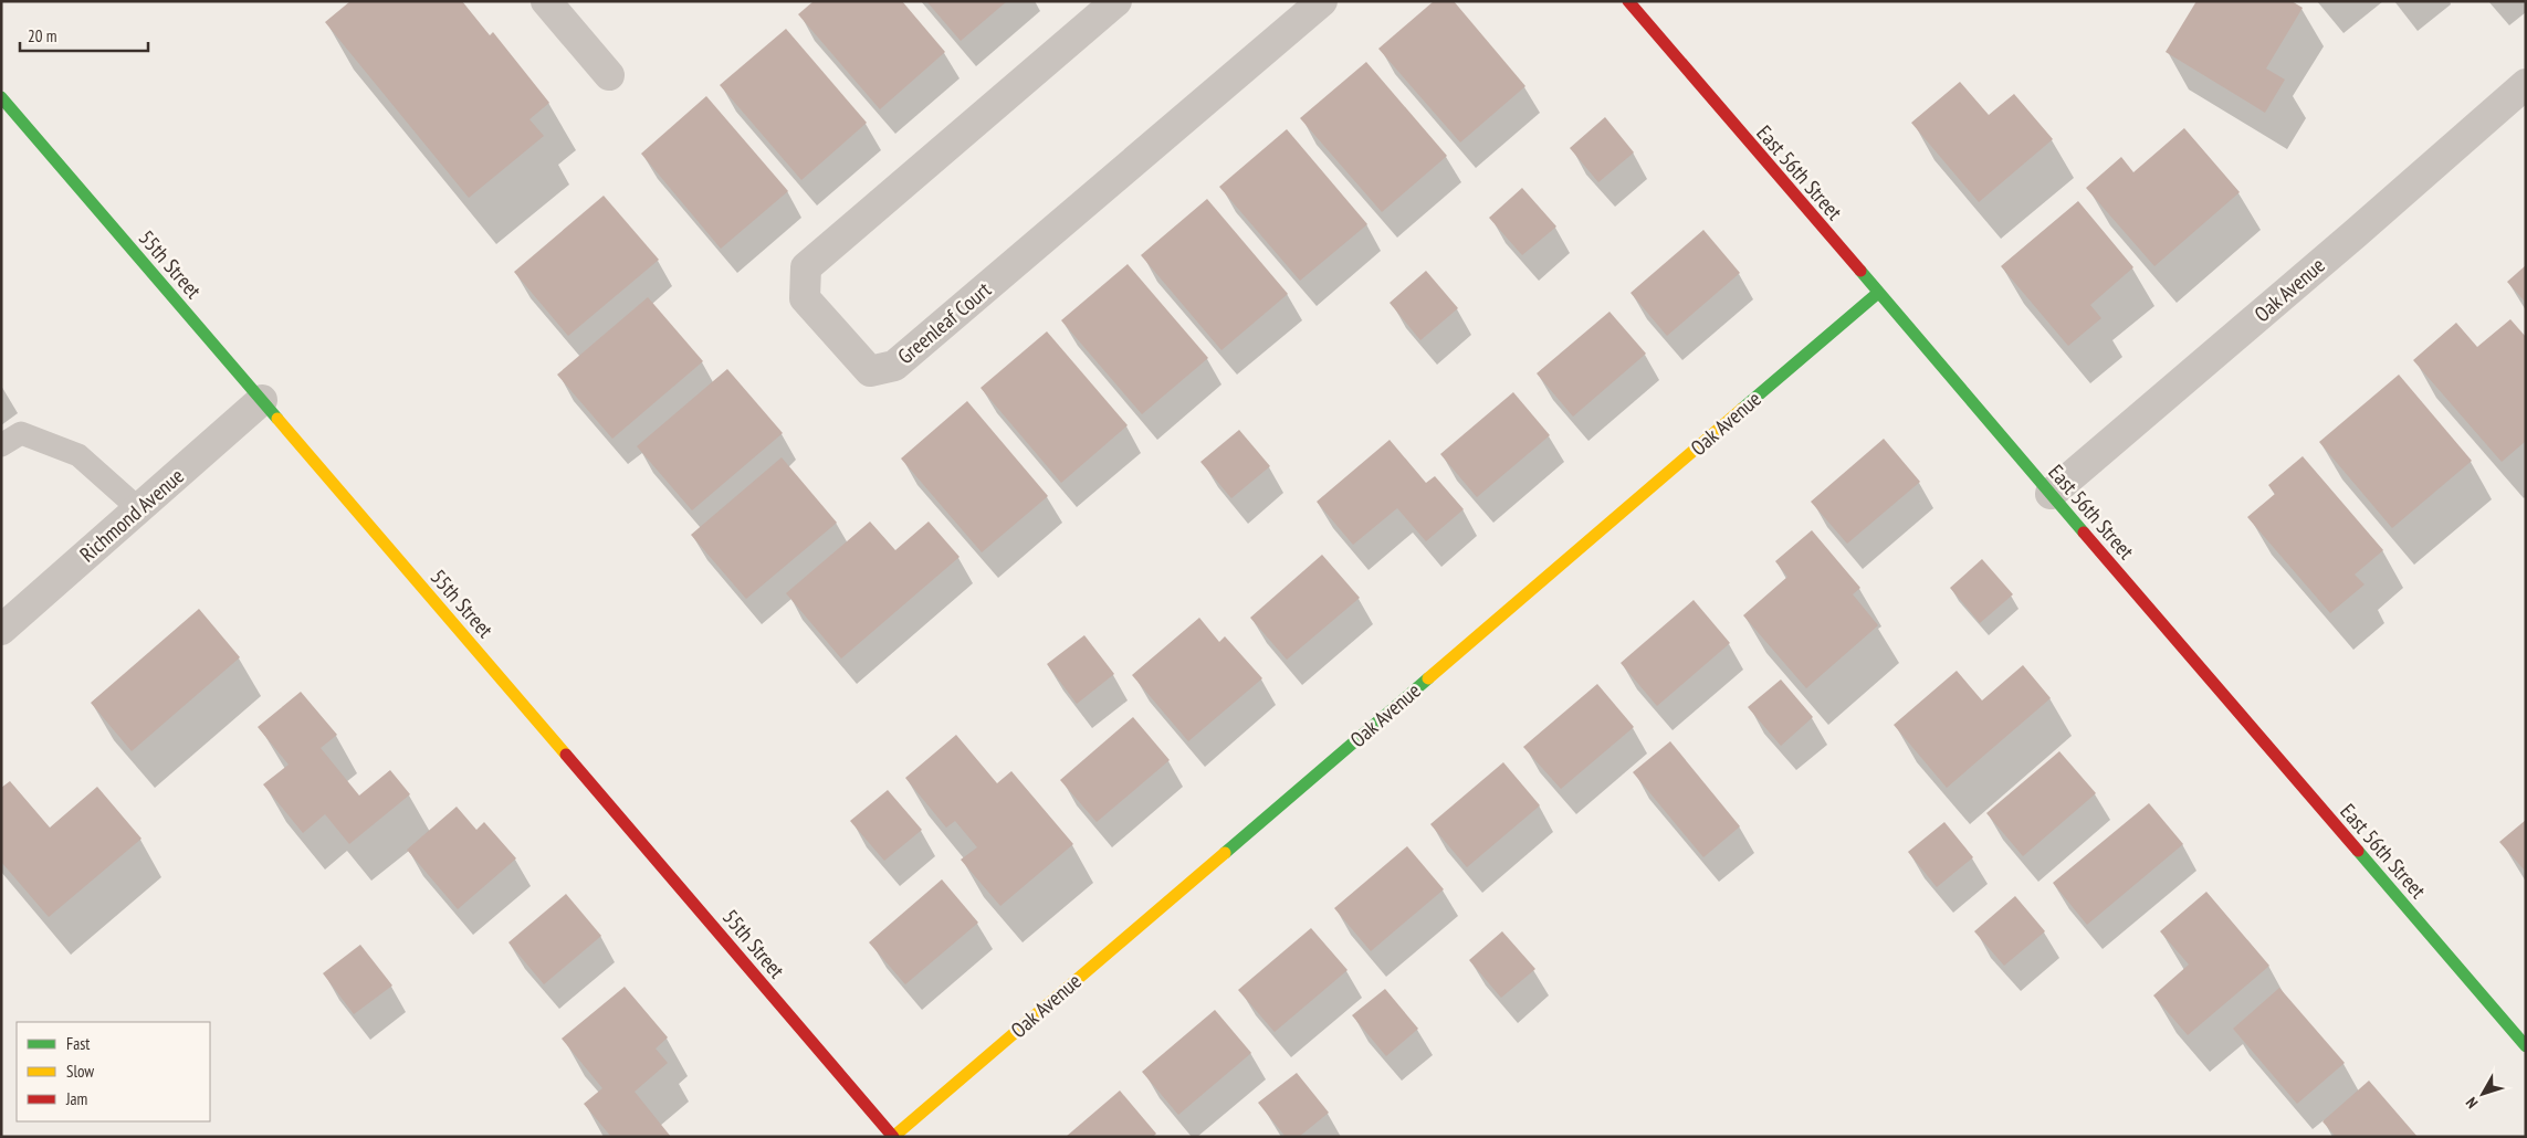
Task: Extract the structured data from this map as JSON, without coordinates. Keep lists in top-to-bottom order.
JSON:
{
  "streets": {
    "street": [
      "East 56th Street",
      "55th Street",
      "Oak Avenue",
      "Greenleaf Court",
      "Richmond Avenue"
    ]
  },
  "crossings": [
    ["East 56th Street", "Oak Avenue"],
    ["55th Street", "Oak Avenue"],
    ["55th Street", "Richmond Avenue"]
  ],
  "legend": ["Fast", "Slow", "Jam"],
  "scale_bar": "20 m",
  "north": "bottom left"
}
